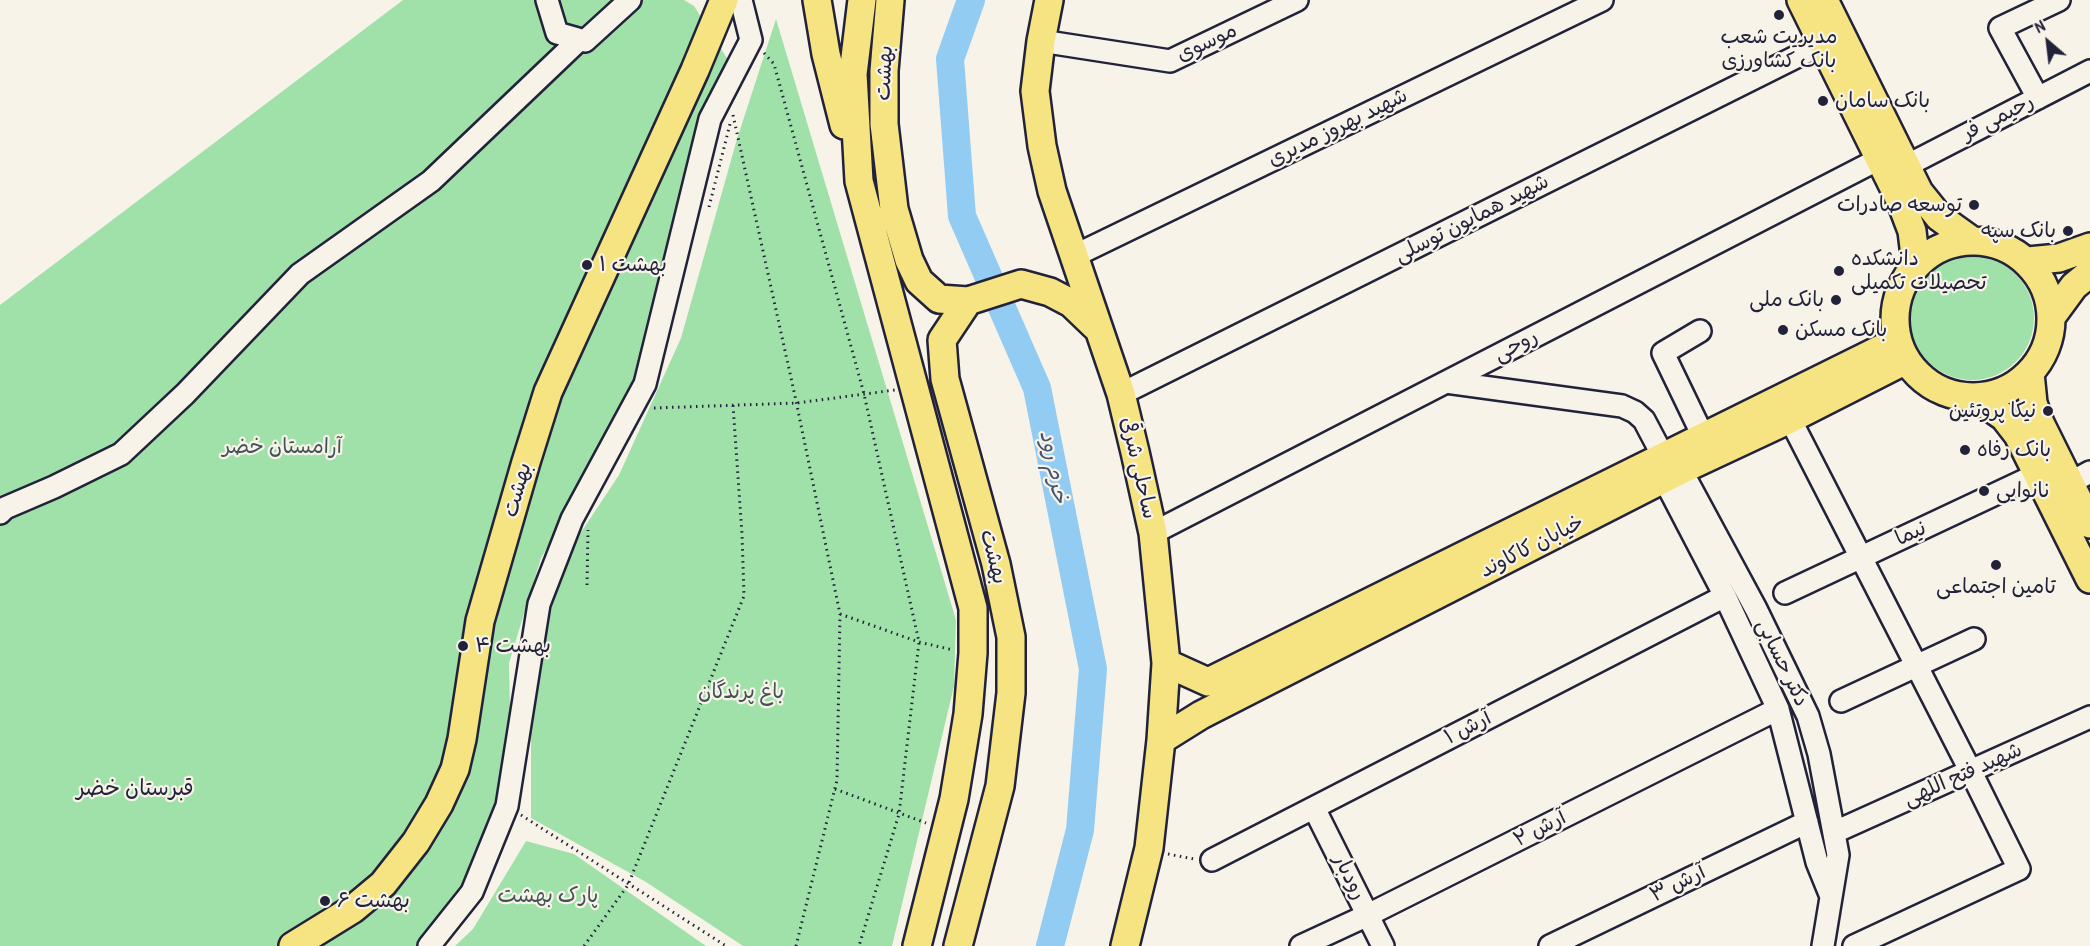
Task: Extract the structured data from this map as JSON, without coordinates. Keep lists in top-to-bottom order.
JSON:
{
  "streets": {
    "main road": ["بهشت", "ساحلی شرقی", "خیابان کاکاوند"],
    "street": [
      "موسوی",
      "رحیمی فر",
      "شهید بهروز مدیری",
      "شهید همایون توسلی",
      "روحی",
      "نیما",
      "دکتر حسابی",
      "آرش ۱",
      "شهید فتح اللهی",
      "آرش ۲",
      "رودبار",
      "آرش ۳"
    ]
  },
  "crossings": [
    ["موسوی", "ساحلی شرقی"],
    ["شهید بهروز مدیری", "ساحلی شرقی"],
    ["شهید همایون توسلی", "ساحلی شرقی"],
    ["روحی", "ساحلی شرقی"],
    ["روحی", "دکتر حسابی"],
    ["ساحلی شرقی", "خیابان کاکاوند"],
    ["خیابان کاکاوند", "دکتر حسابی"],
    ["دکتر حسابی", "آرش ۱"],
    ["دکتر حسابی", "شهید فتح اللهی"],
    ["دکتر حسابی", "آرش ۲"],
    ["دکتر حسابی", "آرش ۳"],
    ["آرش ۱", "رودبار"],
    ["آرش ۲", "رودبار"]
  ],
  "districts": ["قبرستان خضر"],
  "water": ["خرم رود"],
  "parks": ["آرامستان خضر", "باغ پرندگان", "پارک بهشت"],
  "places": [
    "مدیریت شعب بانک کشاورزی",
    "بانک سامان",
    "توسعه صادرات",
    "بانک سپه",
    "بهشت ۱",
    "دانشکده تحصیلات تکمیلی",
    "بانک ملی",
    "بانک مسکن",
    "نیکا پروتئین",
    "بانک رفاه",
    "نانوایی",
    "تامین اجتماعی",
    "بهشت ۴",
    "بهشت ۶"
  ],
  "north": "top left"
}
